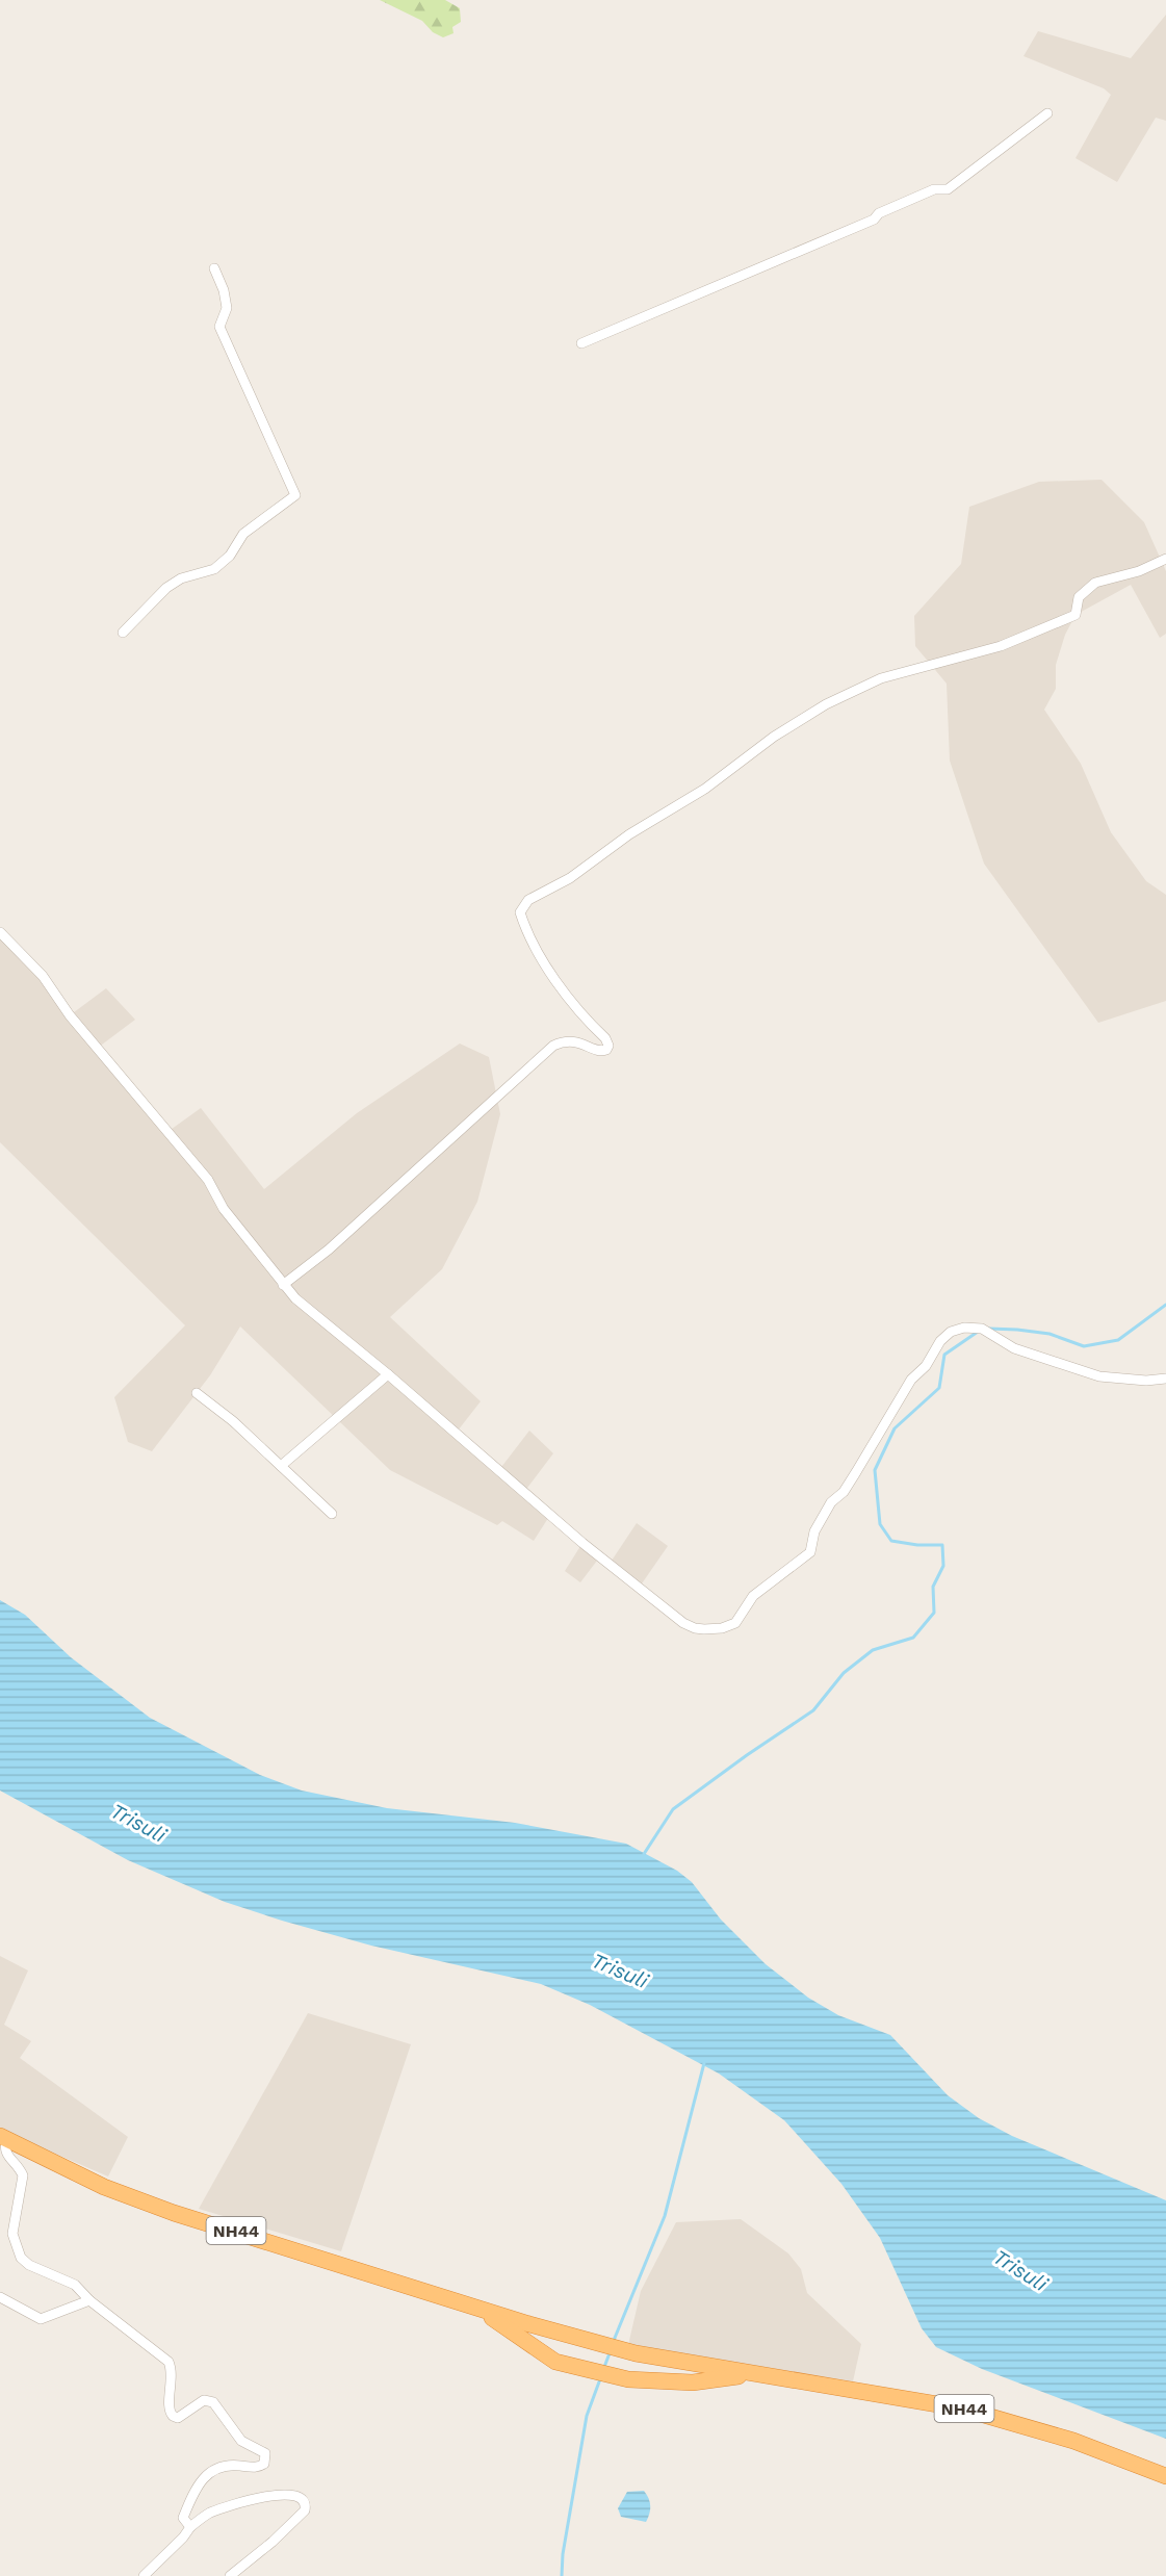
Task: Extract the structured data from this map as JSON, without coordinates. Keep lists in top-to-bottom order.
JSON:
{
  "streets": {
    "highway": ["NH44"]
  },
  "water": ["Trisuli"]
}
